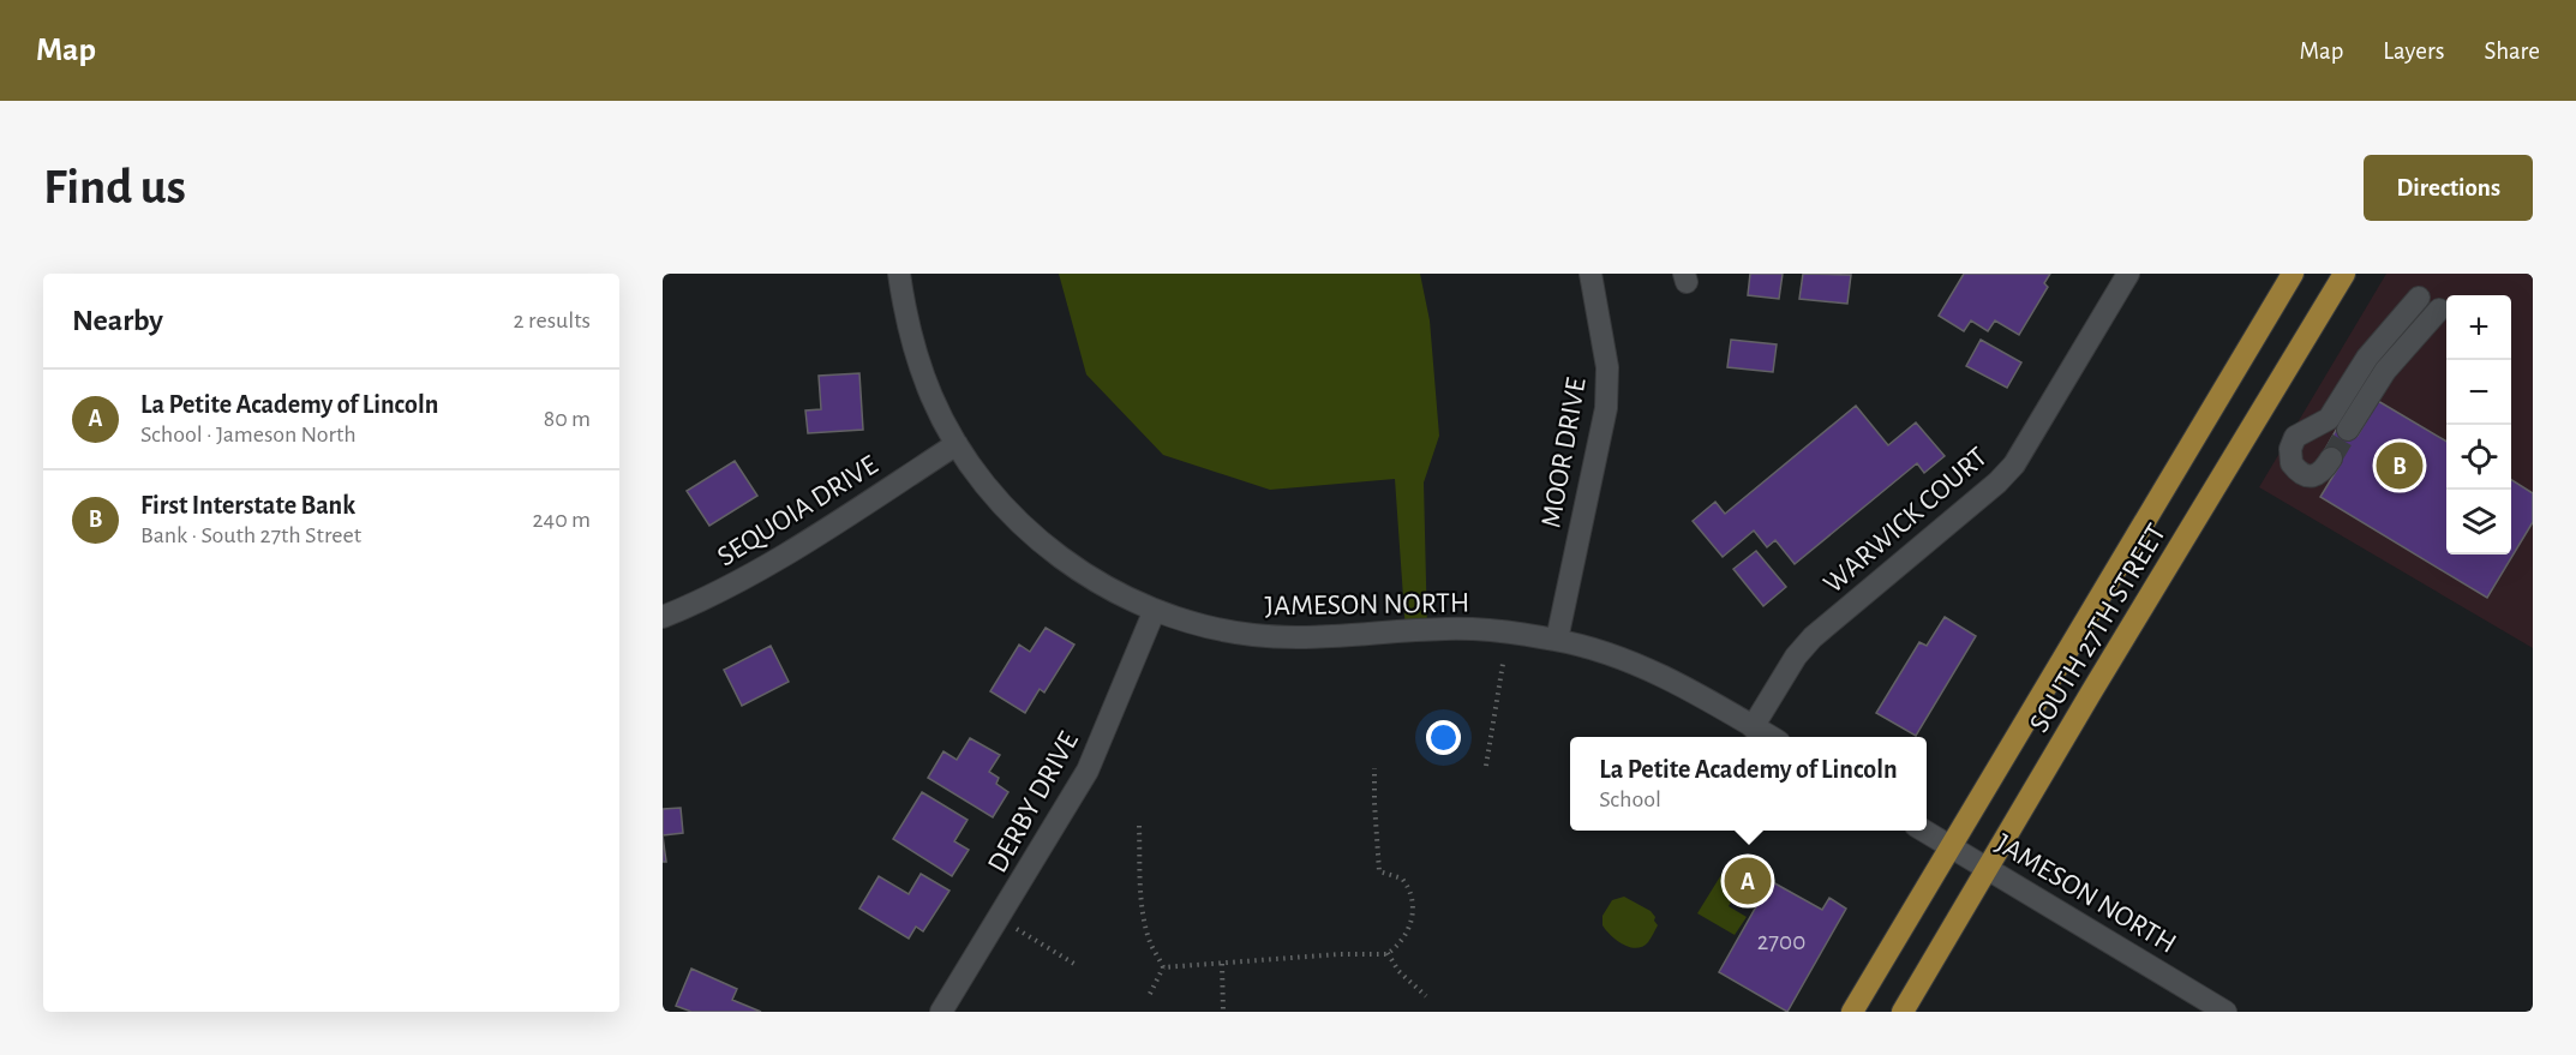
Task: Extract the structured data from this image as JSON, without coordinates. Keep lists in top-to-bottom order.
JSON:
{
  "streets": {
    "main road": ["SOUTH 27TH STREET"],
    "street": [
      "MOOR DRIVE",
      "SEQUOIA DRIVE",
      "WARWICK COURT",
      "JAMESON NORTH",
      "DERBY DRIVE"
    ]
  },
  "crossings": [
    ["MOOR DRIVE", "JAMESON NORTH"],
    ["SEQUOIA DRIVE", "JAMESON NORTH"],
    ["WARWICK COURT", "JAMESON NORTH"],
    ["JAMESON NORTH", "SOUTH 27TH STREET"],
    ["JAMESON NORTH", "DERBY DRIVE"]
  ],
  "house_numbers": ["2700"],
  "page": {
    "header": "Map",
    "nav": ["Map", "Layers", "Share"],
    "buttons": "Directions",
    "title": "Find us",
    "heading": ["Nearby", "2 results"],
    "map_buttons": ["+", "−"],
    "list": [
      {
        "mark": "A",
        "name": "La Petite Academy of Lincoln",
        "note": "School · Jameson North",
        "value": "80 m"
      },
      {
        "mark": "B",
        "name": "First Interstate Bank",
        "note": "Bank · South 27th Street",
        "value": "240 m"
      }
    ],
    "pins": ["B", "A"],
    "popup": ["La Petite Academy of Lincoln", "School"]
  }
}
